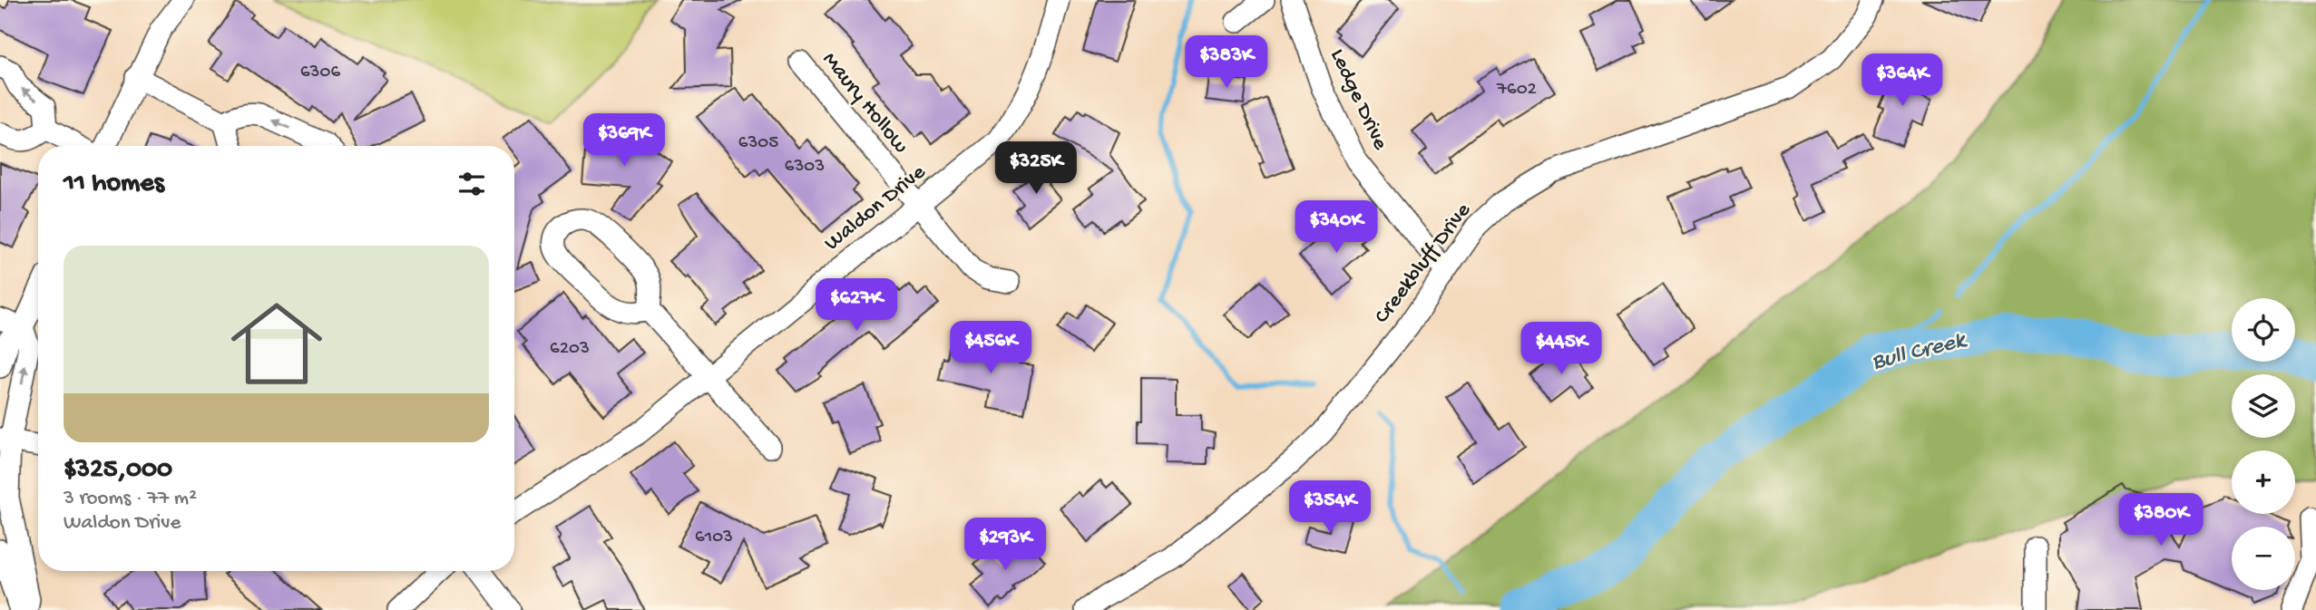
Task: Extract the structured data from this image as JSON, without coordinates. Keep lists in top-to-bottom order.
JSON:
{
  "streets": {
    "street": [
      "Ledge Drive",
      "Maury Hollow",
      "Waldon Drive",
      "Creekbluff Drive"
    ]
  },
  "crossings": [
    ["Ledge Drive", "Creekbluff Drive"],
    ["Maury Hollow", "Waldon Drive"]
  ],
  "water": ["Bull Creek"],
  "house_numbers": [
    "6306",
    "7602",
    "6305",
    "6303",
    "6203",
    "6103"
  ],
  "page": {
    "price": [
      "$383K",
      "$364K",
      "$369K",
      "$325K",
      "$340K",
      "$627K",
      "$456K",
      "$445K",
      "$354K",
      "$380K",
      "$293K"
    ],
    "heading": "11 homes",
    "list": [
      {
        "name": "$325,000",
        "note": "3 rooms · 77 m² · Waldon Drive"
      }
    ],
    "map_buttons": ["+", "−"]
  }
}
